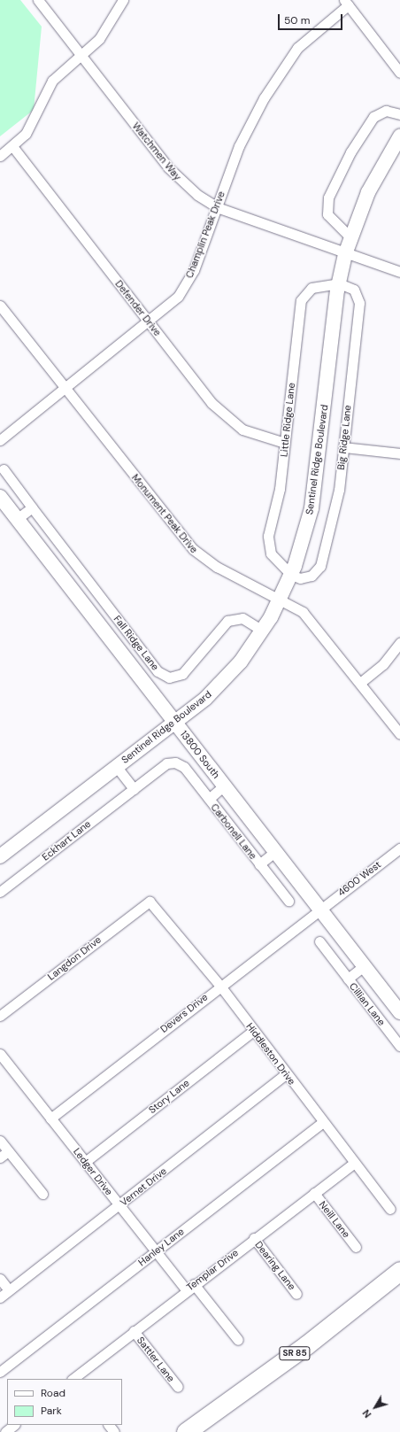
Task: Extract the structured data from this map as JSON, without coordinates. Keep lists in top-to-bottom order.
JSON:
{
  "streets": {
    "highway": ["SR 85"],
    "main road": ["Sentinel Ridge Boulevard", "13800 South"],
    "street": [
      "Watchmen Way",
      "Champlin Peak Drive",
      "Defender Drive",
      "Little Ridge Lane",
      "Big Ridge Lane",
      "Monument Peak Drive",
      "Fall Ridge Lane",
      "Carbonell Lane",
      "Eckhart Lane",
      "4600 West",
      "Langdon Drive",
      "Cillian Lane",
      "Devers Drive",
      "Hiddleston Drive",
      "Story Lane",
      "Ledger Drive",
      "Vernet Drive",
      "Neill Lane",
      "Hanley Lane",
      "Dearing Lane",
      "Templar Drive",
      "Sattler Lane"
    ]
  },
  "crossings": [
    ["Watchmen Way", "Champlin Peak Drive"],
    ["Watchmen Way", "Sentinel Ridge Boulevard"],
    ["Champlin Peak Drive", "Defender Drive"],
    ["Champlin Peak Drive", "Monument Peak Drive"],
    ["Defender Drive", "Little Ridge Lane"],
    ["Little Ridge Lane", "Big Ridge Lane"],
    ["Little Ridge Lane", "Sentinel Ridge Boulevard"],
    ["Big Ridge Lane", "Sentinel Ridge Boulevard"],
    ["Sentinel Ridge Boulevard", "Monument Peak Drive"],
    ["Sentinel Ridge Boulevard", "Fall Ridge Lane"],
    ["Sentinel Ridge Boulevard", "13800 South"],
    ["13800 South", "Carbonell Lane"],
    ["13800 South", "4600 West"],
    ["13800 South", "Cillian Lane"],
    ["13800 South", "Devers Drive"],
    ["Carbonell Lane", "Eckhart Lane"],
    ["4600 West", "Devers Drive"],
    ["Langdon Drive", "Hiddleston Drive"],
    ["Devers Drive", "Hiddleston Drive"],
    ["Devers Drive", "Ledger Drive"],
    ["Hiddleston Drive", "Story Lane"],
    ["Hiddleston Drive", "Vernet Drive"],
    ["Hiddleston Drive", "Hanley Lane"],
    ["Hiddleston Drive", "Templar Drive"],
    ["Story Lane", "Ledger Drive"],
    ["Ledger Drive", "Vernet Drive"],
    ["Ledger Drive", "Hanley Lane"],
    ["Ledger Drive", "Templar Drive"],
    ["Neill Lane", "Templar Drive"],
    ["Dearing Lane", "Templar Drive"],
    ["Templar Drive", "Sattler Lane"]
  ],
  "legend": ["Road", "Park"],
  "scale_bar": "50 m",
  "north": "bottom left"
}
